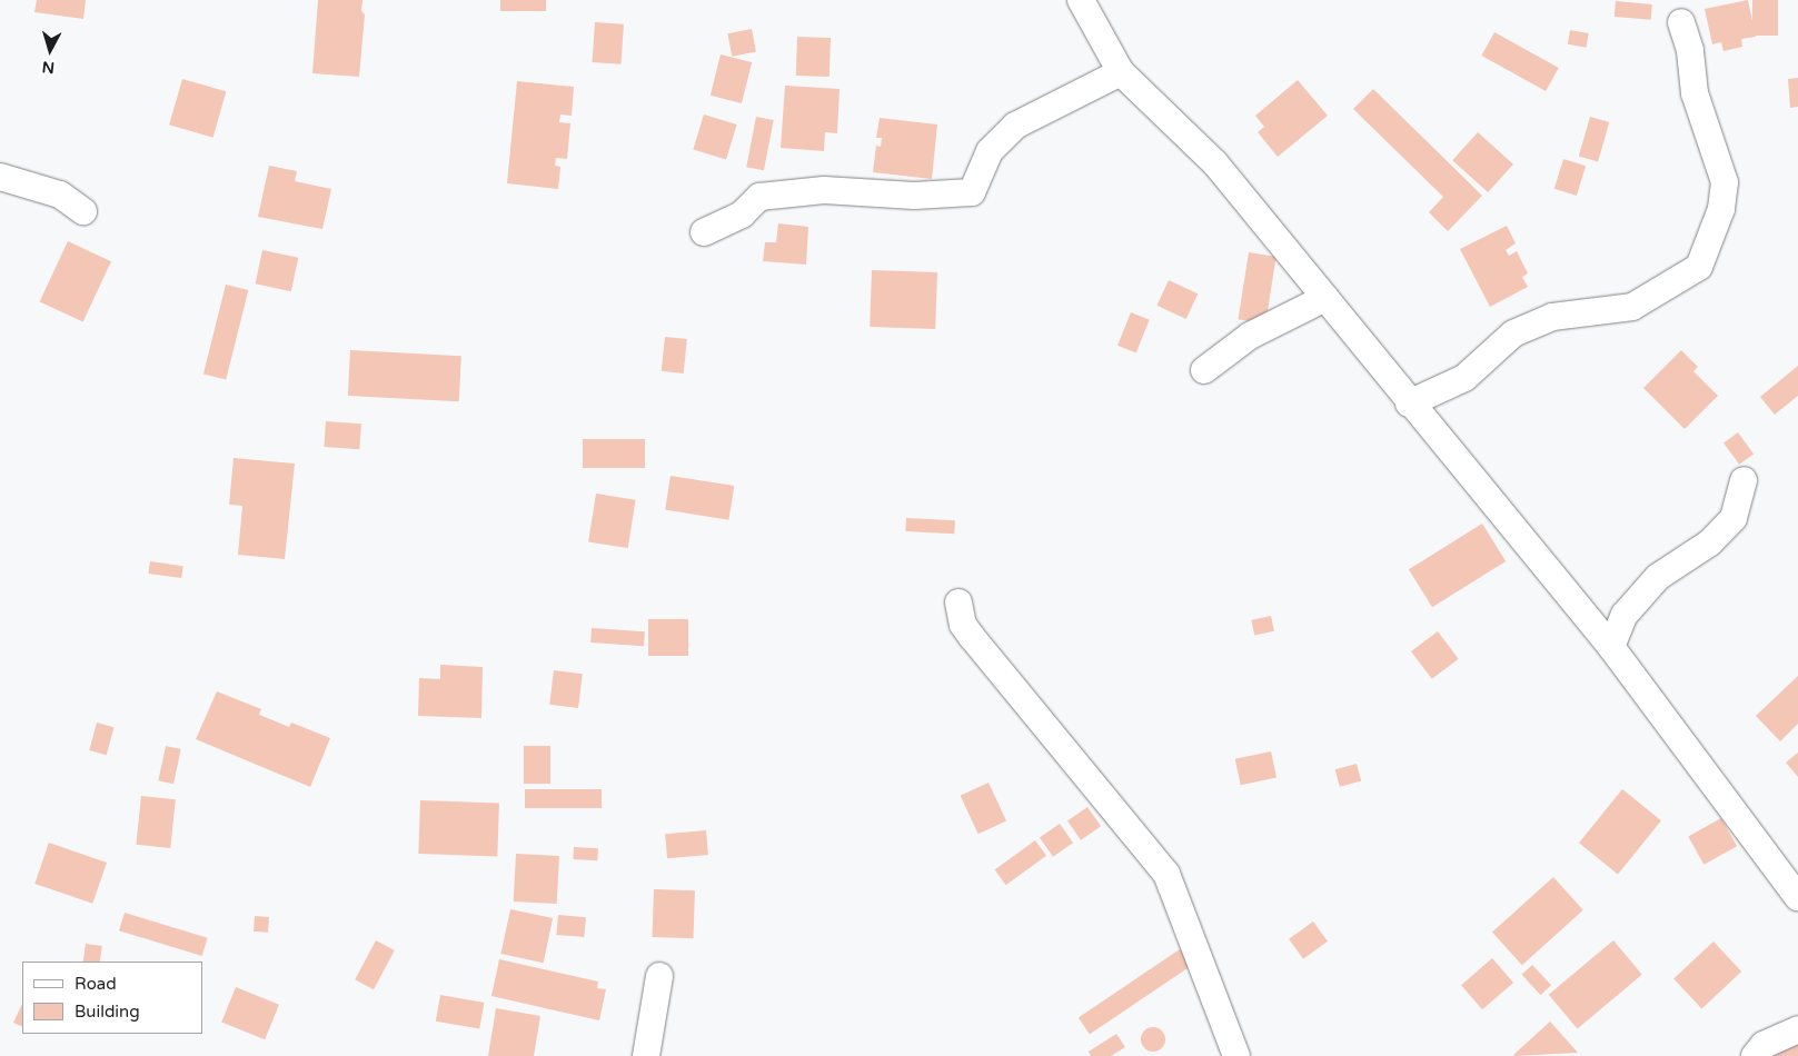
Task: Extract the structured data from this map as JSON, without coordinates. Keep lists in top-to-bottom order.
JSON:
{
  "legend": ["Road", "Building"],
  "north": "bottom"
}
